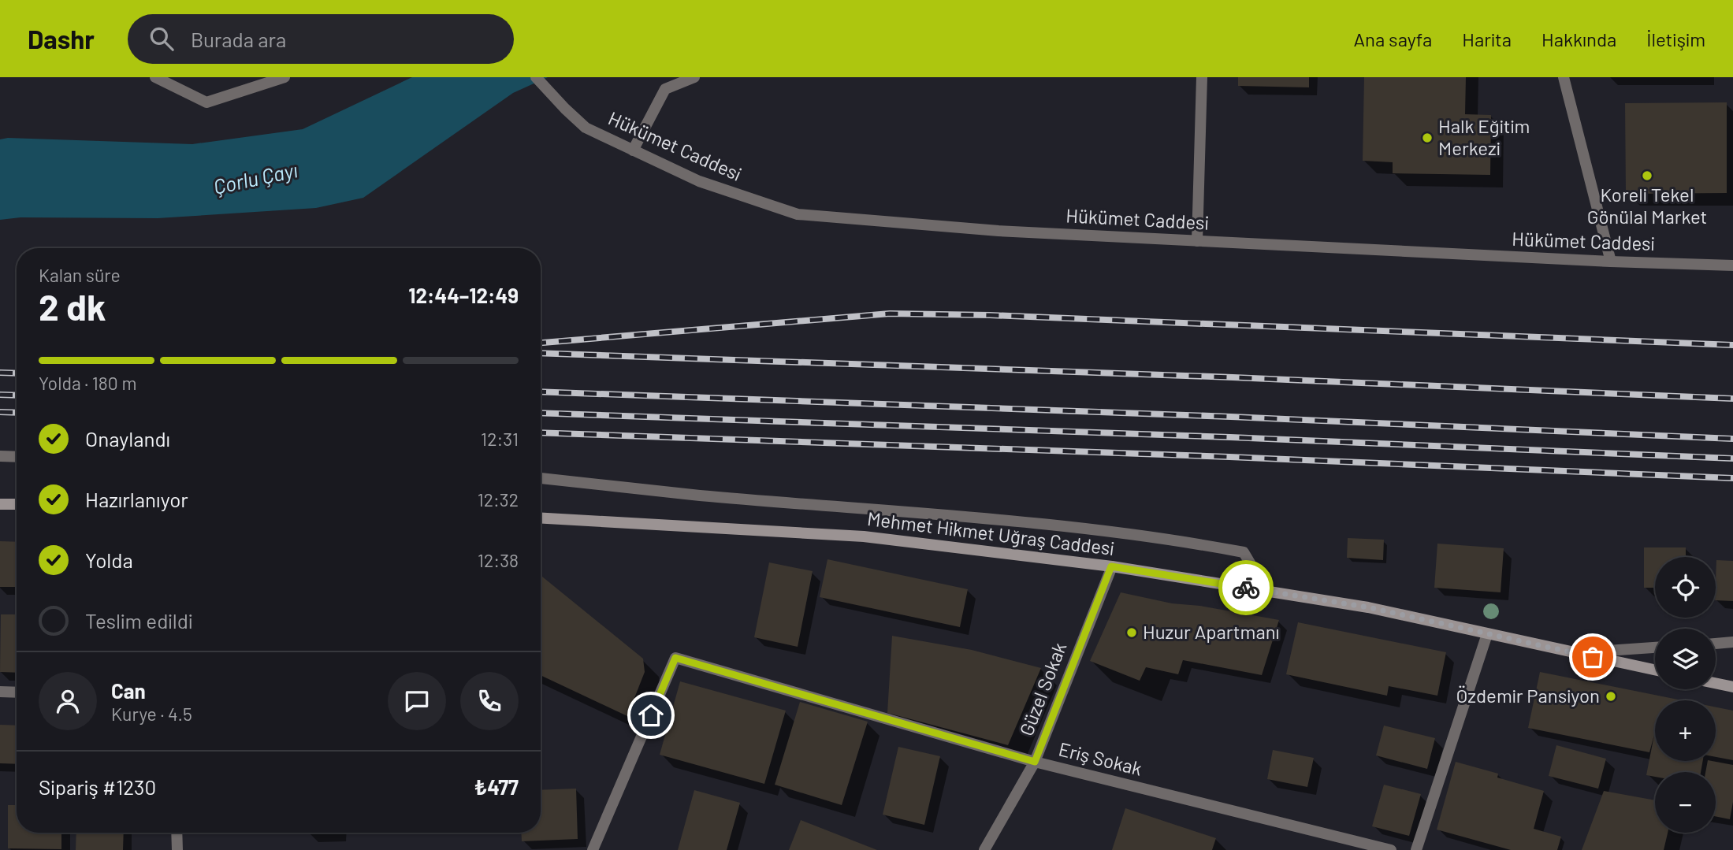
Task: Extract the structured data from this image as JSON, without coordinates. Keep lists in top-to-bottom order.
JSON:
{
  "streets": {
    "main road": ["Mehmet Hikmet Uğraş Caddesi"],
    "street": ["Hükümet Caddesi", "Güzel Sokak", "Eriş Sokak"]
  },
  "crossings": [
    ["Mehmet Hikmet Uğraş Caddesi", "Güzel Sokak"],
    ["Güzel Sokak", "Eriş Sokak"]
  ],
  "water": ["Çorlu Çayı"],
  "places": [
    "Halk Eğitim Merkezi",
    "Koreli Tekel Gönülal Market",
    "Huzur Apartmanı",
    "Özdemir Pansiyon"
  ],
  "page": {
    "header": "Dashr",
    "search": "Burada ara",
    "nav": [
      "Ana sayfa",
      "Harita",
      "Hakkında",
      "İletişim"
    ],
    "heading": ["2 dk", "Kalan süre", "12:44–12:49"],
    "panel": [
      "Can",
      "Kurye · 4.5",
      "Sipariş #1230",
      "₺477"
    ],
    "bar": "Yolda · 180 m",
    "list": [
      ["Onaylandı", "12:31"],
      ["Hazırlanıyor", "12:32"],
      ["Yolda", "12:38"],
      "Teslim edildi"
    ],
    "map_buttons": ["+", "−"]
  }
}
